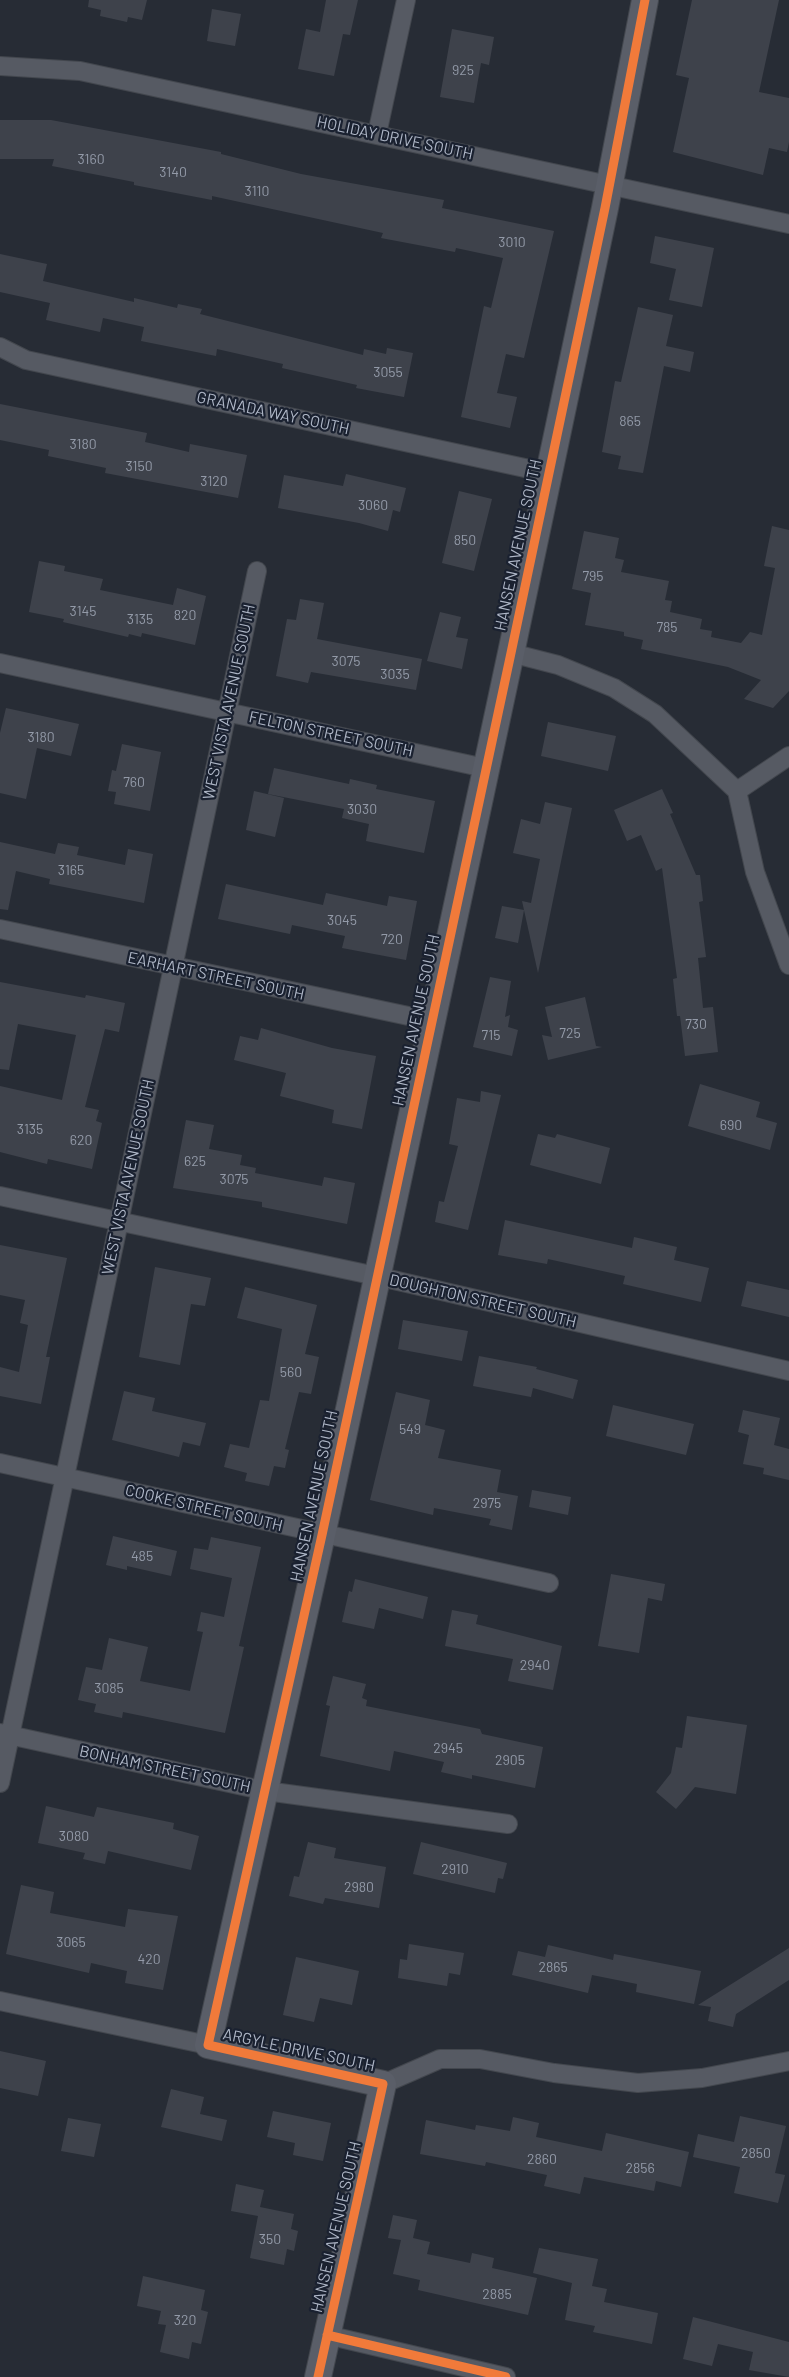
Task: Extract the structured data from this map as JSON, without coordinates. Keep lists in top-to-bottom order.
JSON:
{
  "streets": {
    "street": [
      "HOLIDAY DRIVE SOUTH",
      "GRANADA WAY SOUTH",
      "HANSEN AVENUE SOUTH",
      "WEST VISTA AVENUE SOUTH",
      "FELTON STREET SOUTH",
      "EARHART STREET SOUTH",
      "DOUGHTON STREET SOUTH",
      "COOKE STREET SOUTH",
      "BONHAM STREET SOUTH",
      "ARGYLE DRIVE SOUTH"
    ]
  },
  "crossings": [
    ["HOLIDAY DRIVE SOUTH", "HANSEN AVENUE SOUTH"],
    ["GRANADA WAY SOUTH", "HANSEN AVENUE SOUTH"],
    ["HANSEN AVENUE SOUTH", "FELTON STREET SOUTH"],
    ["HANSEN AVENUE SOUTH", "EARHART STREET SOUTH"],
    ["HANSEN AVENUE SOUTH", "DOUGHTON STREET SOUTH"],
    ["HANSEN AVENUE SOUTH", "COOKE STREET SOUTH"],
    ["HANSEN AVENUE SOUTH", "BONHAM STREET SOUTH"],
    ["HANSEN AVENUE SOUTH", "ARGYLE DRIVE SOUTH"],
    ["WEST VISTA AVENUE SOUTH", "FELTON STREET SOUTH"],
    ["WEST VISTA AVENUE SOUTH", "EARHART STREET SOUTH"],
    ["WEST VISTA AVENUE SOUTH", "DOUGHTON STREET SOUTH"],
    ["WEST VISTA AVENUE SOUTH", "COOKE STREET SOUTH"],
    ["WEST VISTA AVENUE SOUTH", "BONHAM STREET SOUTH"]
  ],
  "house_numbers": [
    "925",
    "3160",
    "3140",
    "3110",
    "3010",
    "3055",
    "865",
    "3180",
    "3150",
    "3120",
    "3060",
    "850",
    "795",
    "3145",
    "820",
    "3135",
    "785",
    "3075",
    "3035",
    "3180",
    "760",
    "3030",
    "3165",
    "3045",
    "720",
    "730",
    "725",
    "715",
    "690",
    "3135",
    "620",
    "625",
    "3075",
    "560",
    "549",
    "2975",
    "485",
    "2940",
    "3085",
    "2945",
    "2905",
    "3080",
    "2910",
    "2980",
    "3065",
    "420",
    "2865",
    "2850",
    "2860",
    "2856",
    "350",
    "2885",
    "320"
  ]
}
